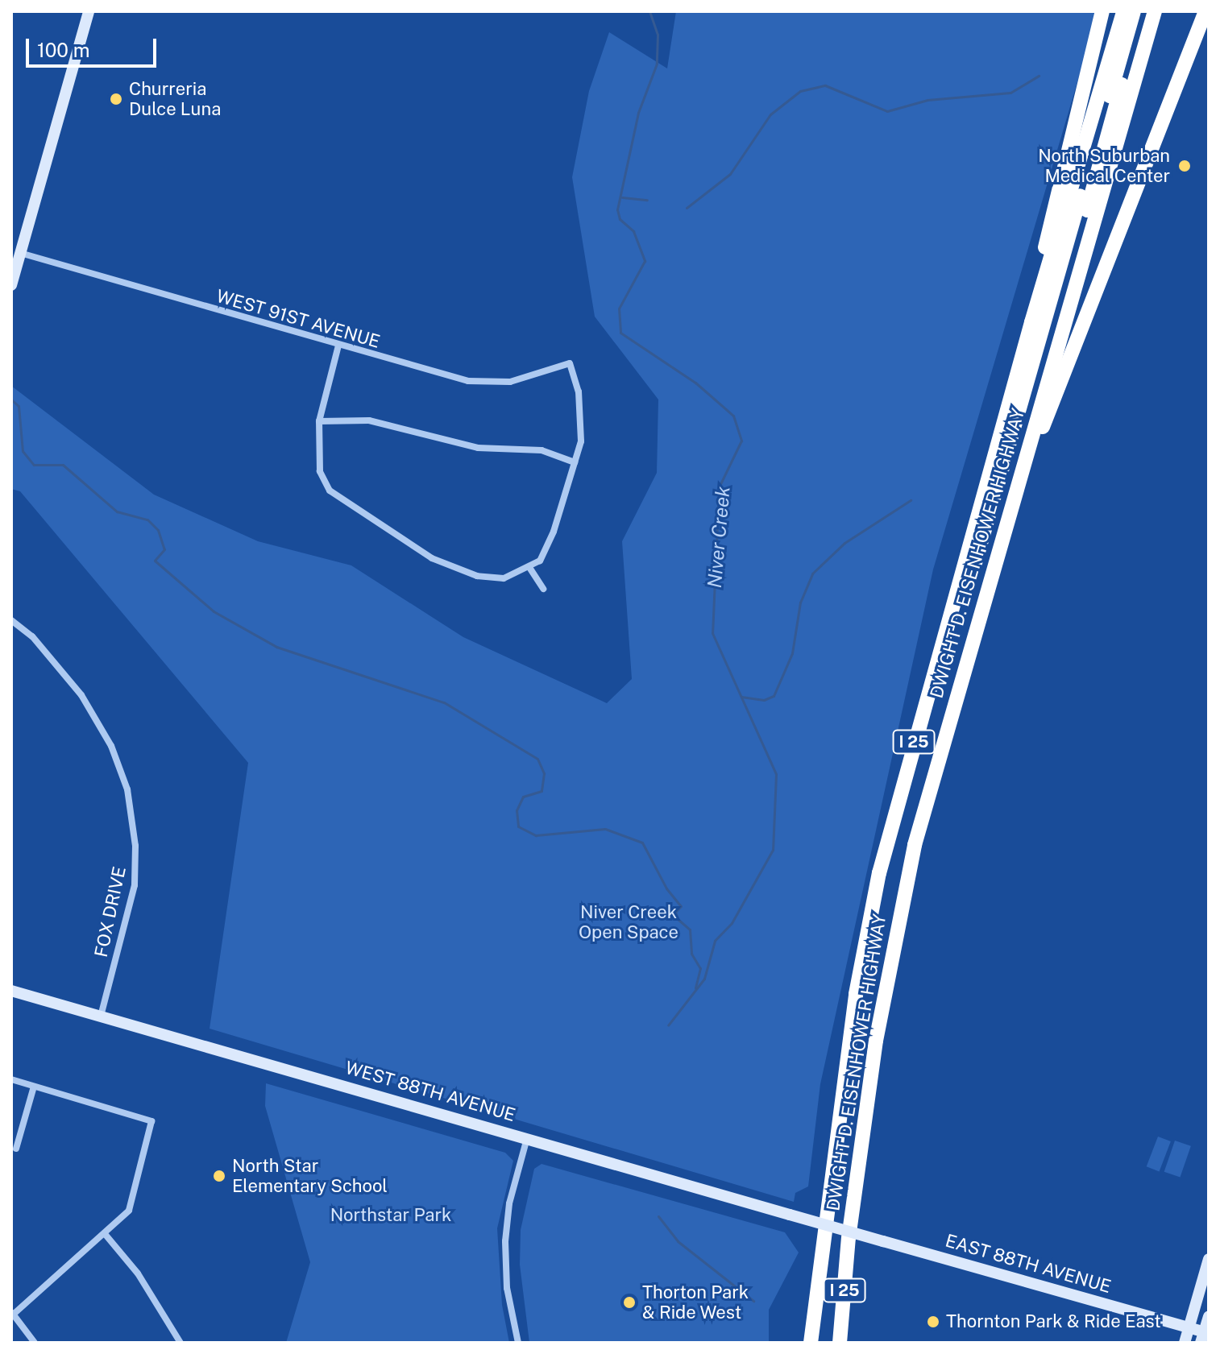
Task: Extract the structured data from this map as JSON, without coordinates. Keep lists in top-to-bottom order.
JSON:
{
  "streets": {
    "highway": ["DWIGHT D. EISENHOWER HIGHWAY", "I 25"],
    "main road": ["WEST 88TH AVENUE", "EAST 88TH AVENUE"],
    "street": ["WEST 91ST AVENUE", "FOX DRIVE"]
  },
  "crossings": [
    ["DWIGHT D. EISENHOWER HIGHWAY", "WEST 88TH AVENUE"],
    ["DWIGHT D. EISENHOWER HIGHWAY", "EAST 88TH AVENUE"],
    ["FOX DRIVE", "WEST 88TH AVENUE"],
    ["WEST 88TH AVENUE", "EAST 88TH AVENUE"]
  ],
  "water": ["Niver Creek"],
  "parks": ["Niver Creek Open Space", "Northstar Park"],
  "places": [
    "Churreria Dulce Luna",
    "North Suburban Medical Center",
    "North Star Elementary School",
    "Thorton Park & Ride West",
    "Thornton Park & Ride East"
  ],
  "scale_bar": "100 m"
}
